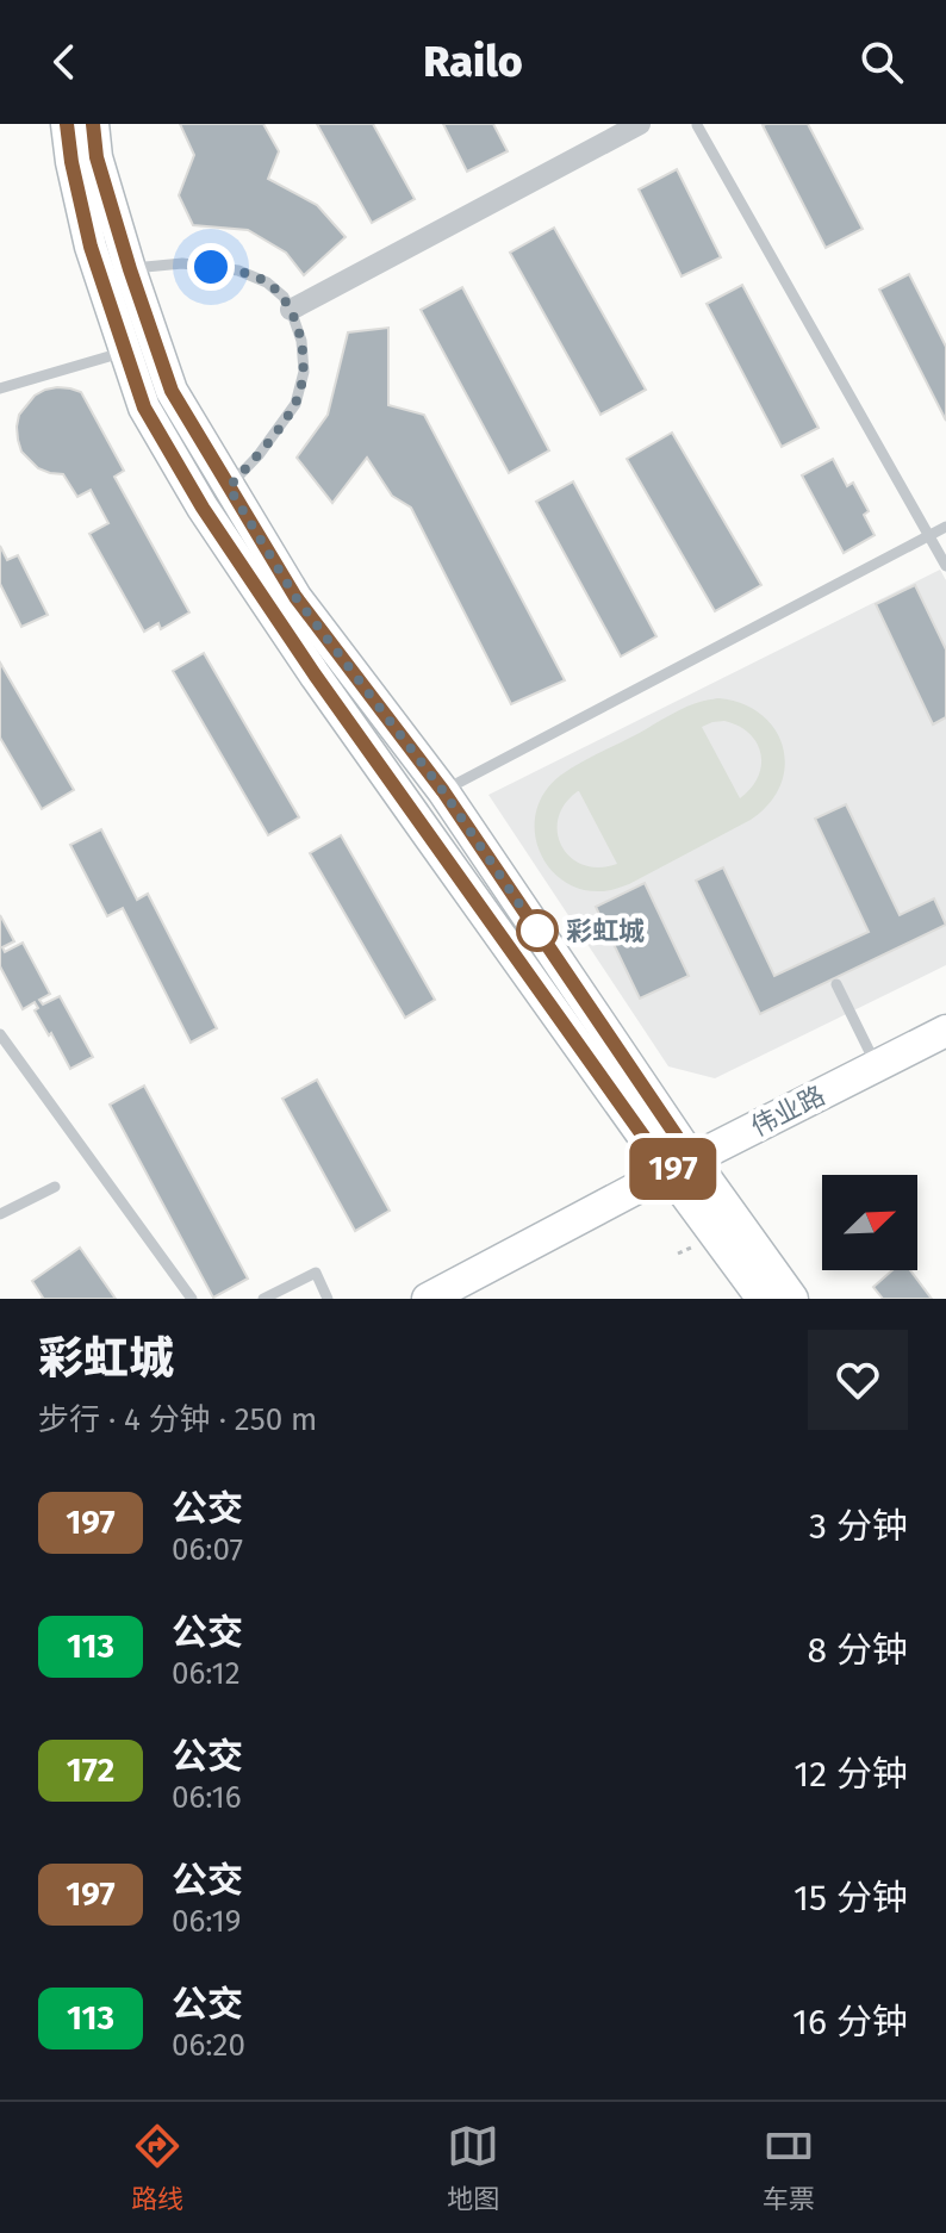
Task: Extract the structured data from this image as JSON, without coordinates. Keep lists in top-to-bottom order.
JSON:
{
  "streets": {
    "main road": ["伟业路"]
  },
  "places": ["彩虹城"],
  "lines": ["bus line 197"],
  "north": "top right",
  "page": {
    "header": "Railo",
    "on_map": "197",
    "heading": ["彩虹城", "步行 · 4 分钟 · 250 m"],
    "list": [
      {
        "mark": "197",
        "name": "公交",
        "note": "06:07",
        "value": "3 分钟"
      },
      {
        "mark": "113",
        "name": "公交",
        "note": "06:12",
        "value": "8 分钟"
      },
      {
        "mark": "172",
        "name": "公交",
        "note": "06:16",
        "value": "12 分钟"
      },
      {
        "mark": "197",
        "name": "公交",
        "note": "06:19",
        "value": "15 分钟"
      },
      {
        "mark": "113",
        "name": "公交",
        "note": "06:20",
        "value": "16 分钟"
      }
    ],
    "tabs": ["路线", "地图", "车票"]
  }
}
